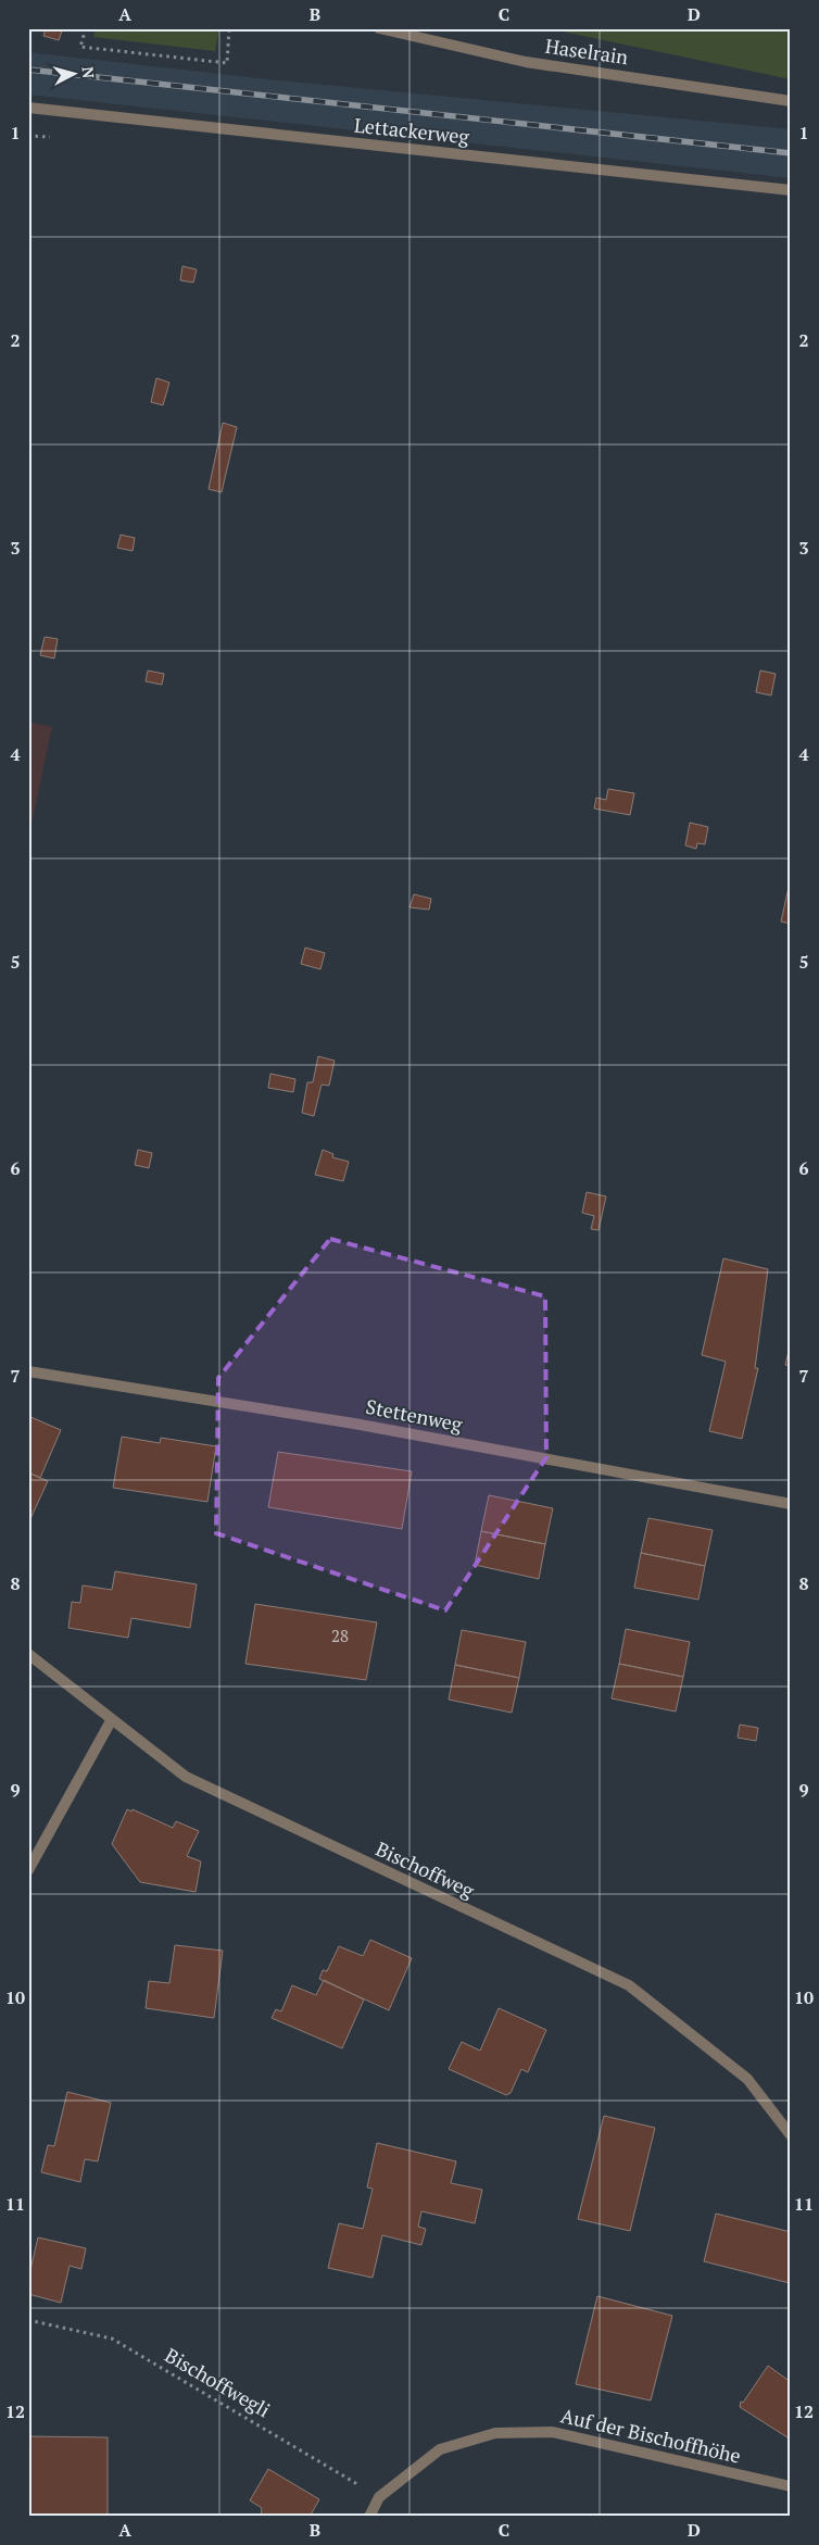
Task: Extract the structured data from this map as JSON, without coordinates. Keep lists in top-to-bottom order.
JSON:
{
  "streets": {
    "street": [
      "Haselrain",
      "Lettackerweg",
      "Stettenweg",
      "Bischoffweg",
      "Auf der Bischoffhöhe"
    ],
    "path": ["Bischoffwegli"]
  },
  "crossings": [
    ["Bischoffwegli", "Auf der Bischoffhöhe"]
  ],
  "house_numbers": ["28"],
  "north": "right",
  "grid": {
    "columns": [
      "A",
      "B",
      "C",
      "D"
    ],
    "rows": [
      "1",
      "2",
      "3",
      "4",
      "5",
      "6",
      "7",
      "8",
      "9",
      "10",
      "11",
      "12"
    ]
  }
}
